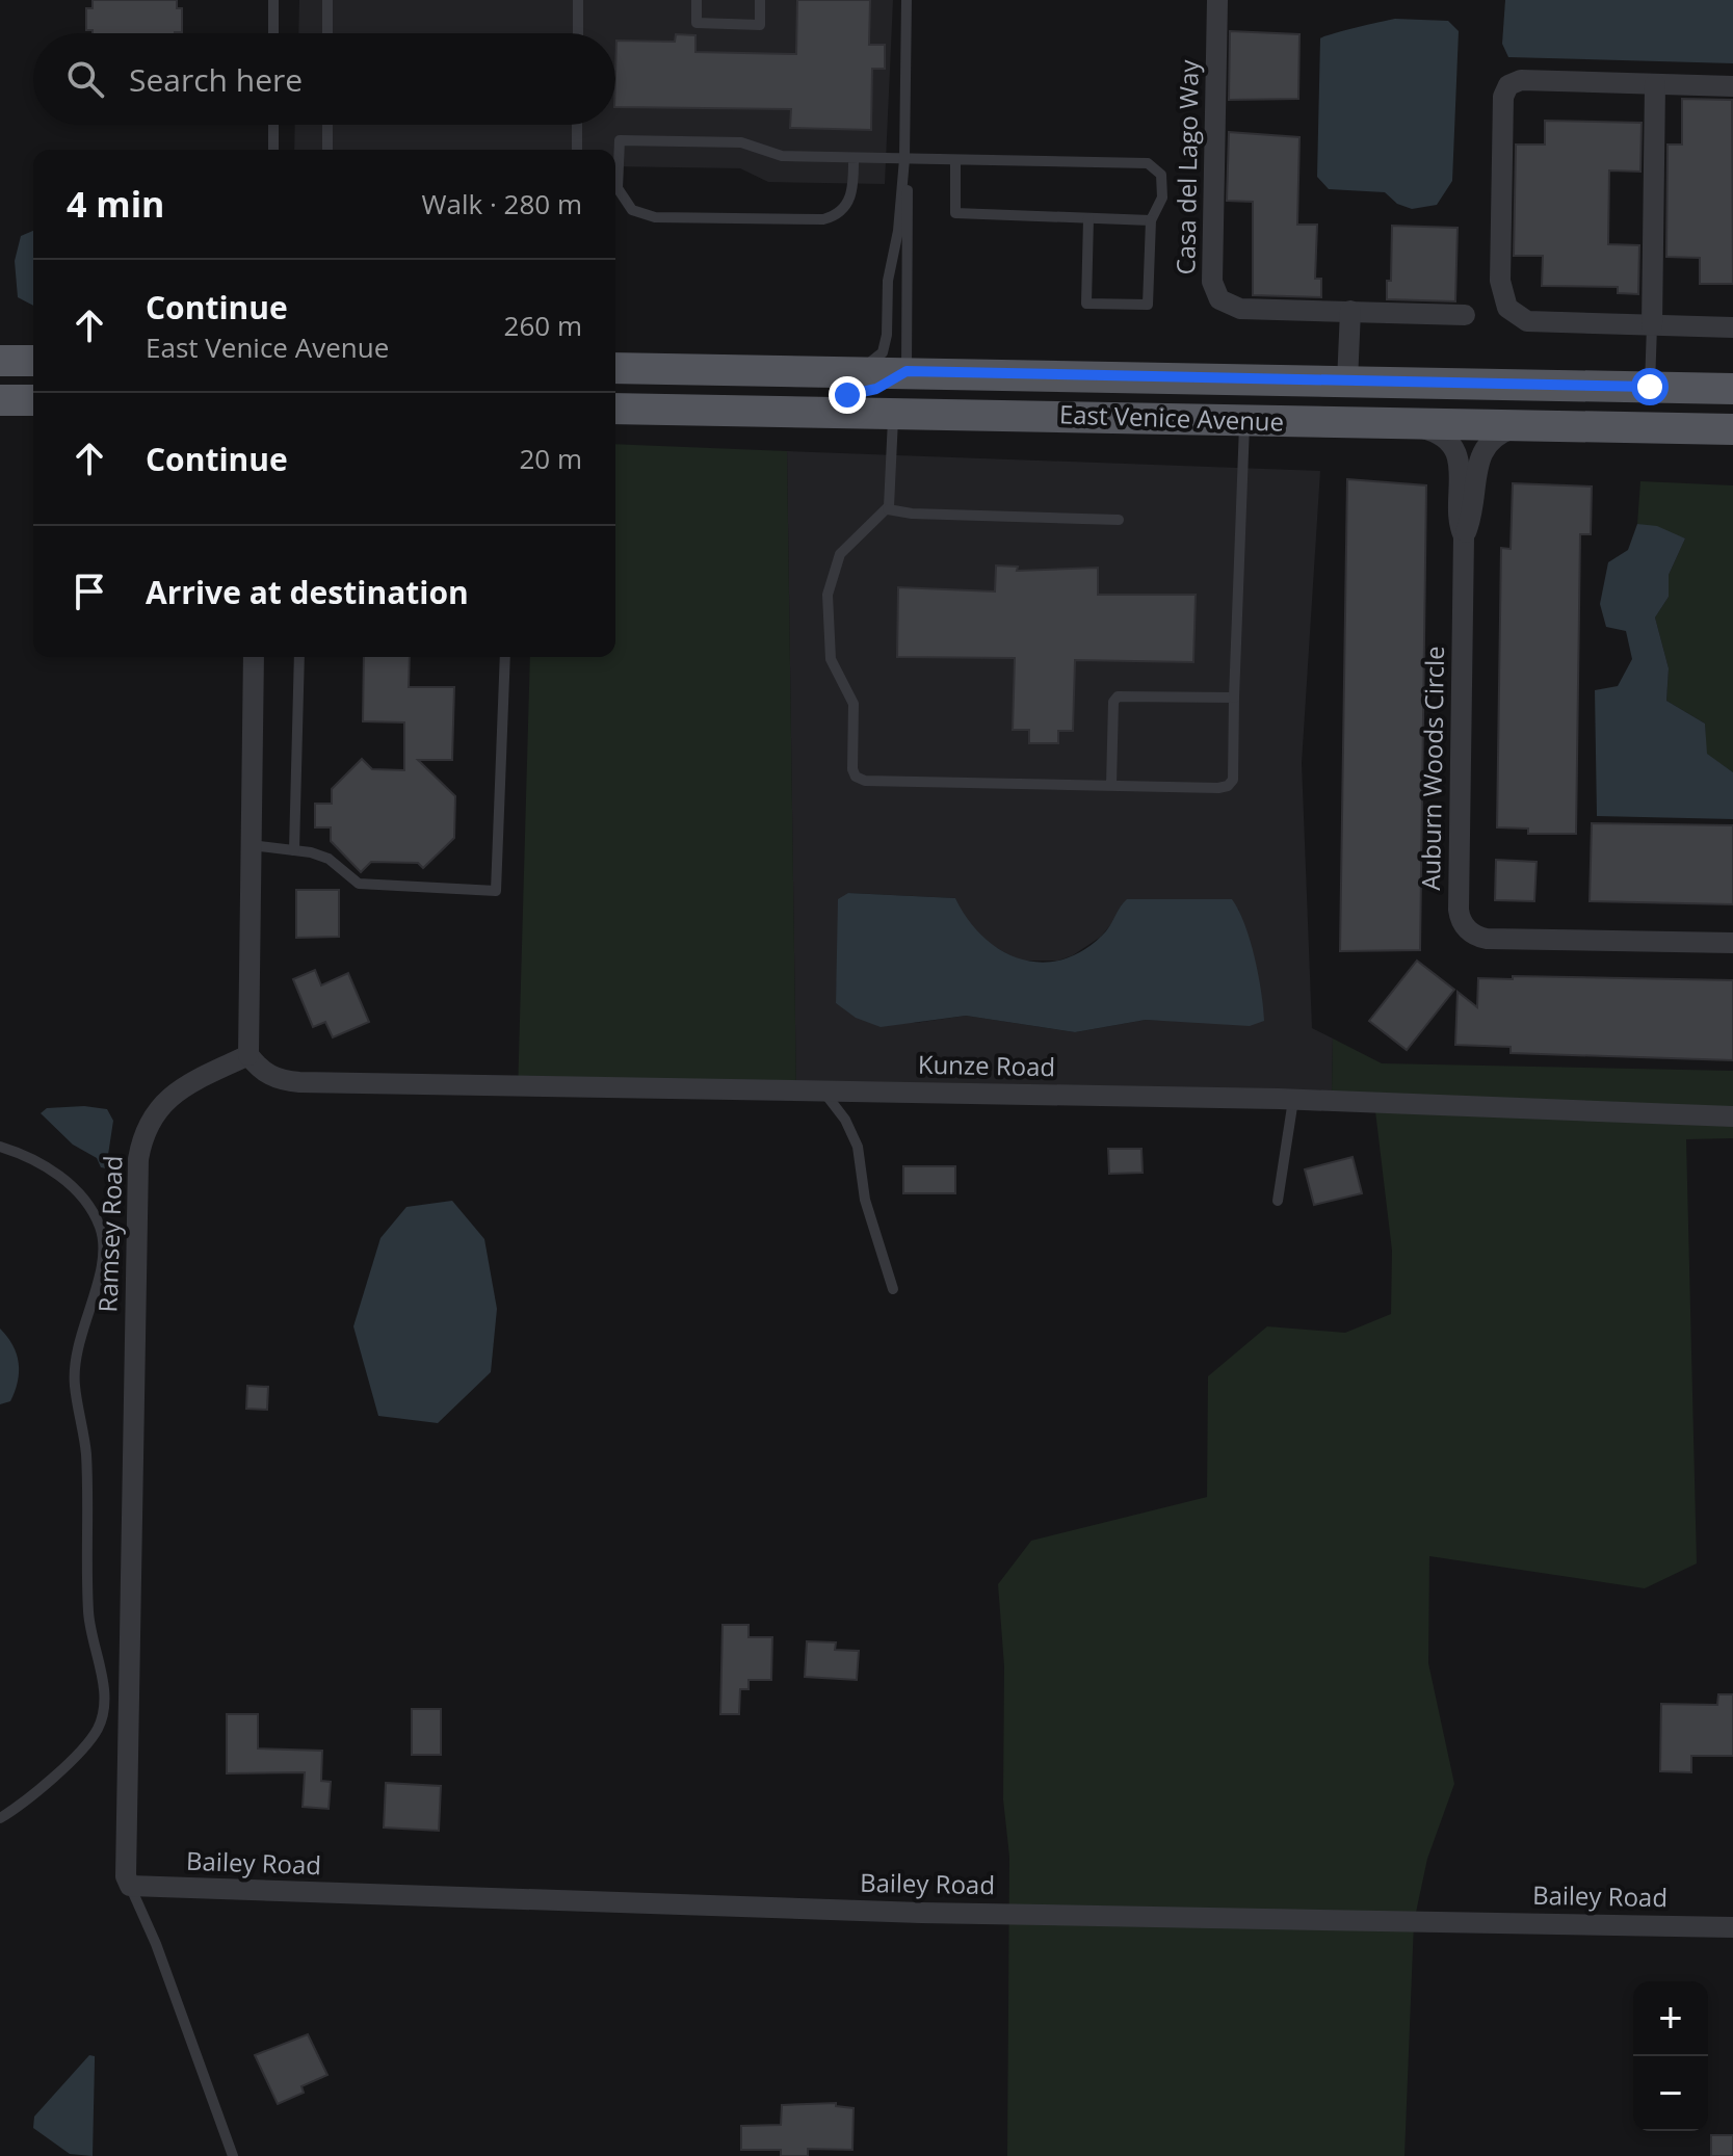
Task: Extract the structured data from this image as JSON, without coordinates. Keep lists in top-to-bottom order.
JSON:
{
  "streets": {
    "main road": ["East Venice Avenue"],
    "street": [
      "Casa del Lago Way",
      "Auburn Woods Circle",
      "Kunze Road",
      "Ramsey Road",
      "Bailey Road"
    ]
  },
  "crossings": [
    ["East Venice Avenue", "Auburn Woods Circle"],
    ["Kunze Road", "Ramsey Road"],
    ["Ramsey Road", "Bailey Road"]
  ],
  "page": {
    "search": "Search here",
    "heading": ["4 min", "Walk · 280 m"],
    "list": [
      ["Continue", "East Venice Avenue", "260 m"],
      ["Continue", "20 m"],
      "Arrive at destination"
    ],
    "map_buttons": ["+", "−"]
  }
}
